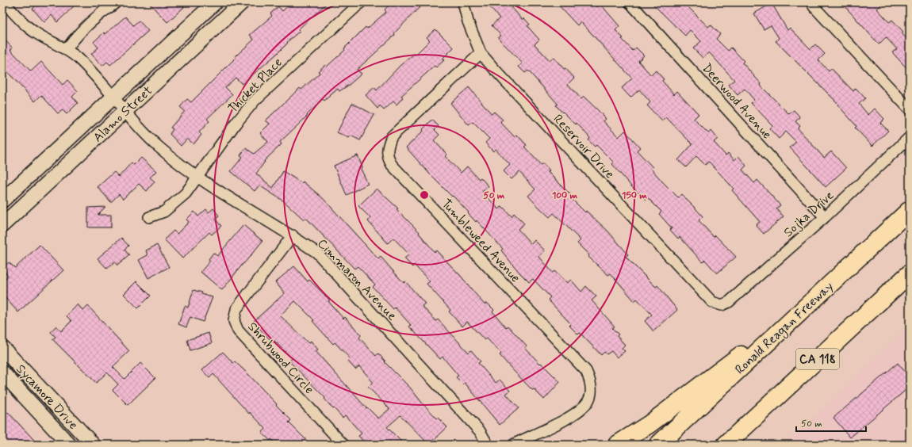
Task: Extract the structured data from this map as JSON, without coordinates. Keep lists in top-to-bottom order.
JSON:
{
  "streets": {
    "highway": ["Ronald Reagan Freeway", "CA 118"],
    "main road": ["Alamo Street", "Sycamore Drive"],
    "street": [
      "Thicket Place",
      "Deerwood Avenue",
      "Reservoir Drive",
      "Sojka Drive",
      "Tumbleweed Avenue",
      "Cimmaron Avenue",
      "Shrubwood Circle"
    ]
  },
  "crossings": [
    ["Thicket Place", "Cimmaron Avenue"],
    ["Deerwood Avenue", "Sojka Drive"],
    ["Alamo Street", "Cimmaron Avenue"],
    ["Reservoir Drive", "Sojka Drive"],
    ["Reservoir Drive", "Tumbleweed Avenue"],
    ["Cimmaron Avenue", "Shrubwood Circle"]
  ],
  "scale_bar": "50 m",
  "rings": ["50 m", "100 m", "150 m"]
}
